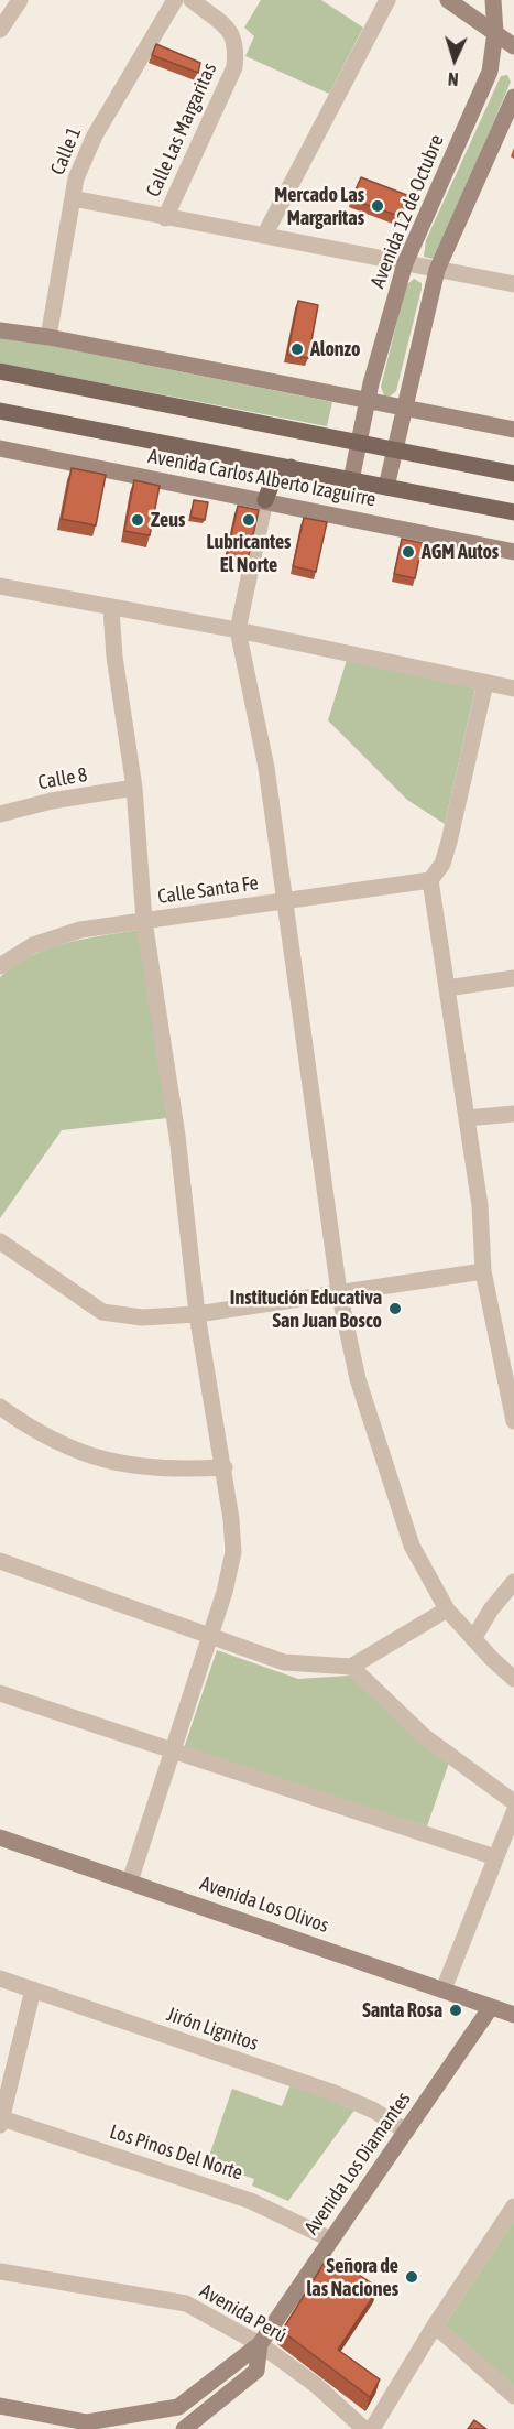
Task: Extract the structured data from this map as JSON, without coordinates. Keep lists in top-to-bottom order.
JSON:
{
  "streets": {
    "main road": ["Avenida Carlos Alberto Izaguirre"],
    "street": [
      "Calle Las Margaritas",
      "Calle 1",
      "Avenida 12 de Octubre",
      "Calle 8",
      "Calle Santa Fe",
      "Avenida Los Olivos",
      "Jirón Lignitos",
      "Los Pinos Del Norte",
      "Avenida Los Diamantes",
      "Avenida Perú"
    ]
  },
  "crossings": [
    ["Avenida 12 de Octubre", "Avenida Carlos Alberto Izaguirre"],
    ["Avenida Los Olivos", "Avenida Los Diamantes"],
    ["Jirón Lignitos", "Avenida Los Diamantes"],
    ["Los Pinos Del Norte", "Avenida Los Diamantes"],
    ["Avenida Los Diamantes", "Avenida Perú"]
  ],
  "places": [
    "Mercado Las Margaritas",
    "Alonzo",
    "Zeus",
    "Lubricantes El Norte",
    "AGM Autos",
    "Institución Educativa San Juan Bosco",
    "Santa Rosa",
    "Señora de las Naciones"
  ],
  "north": "bottom"
}
